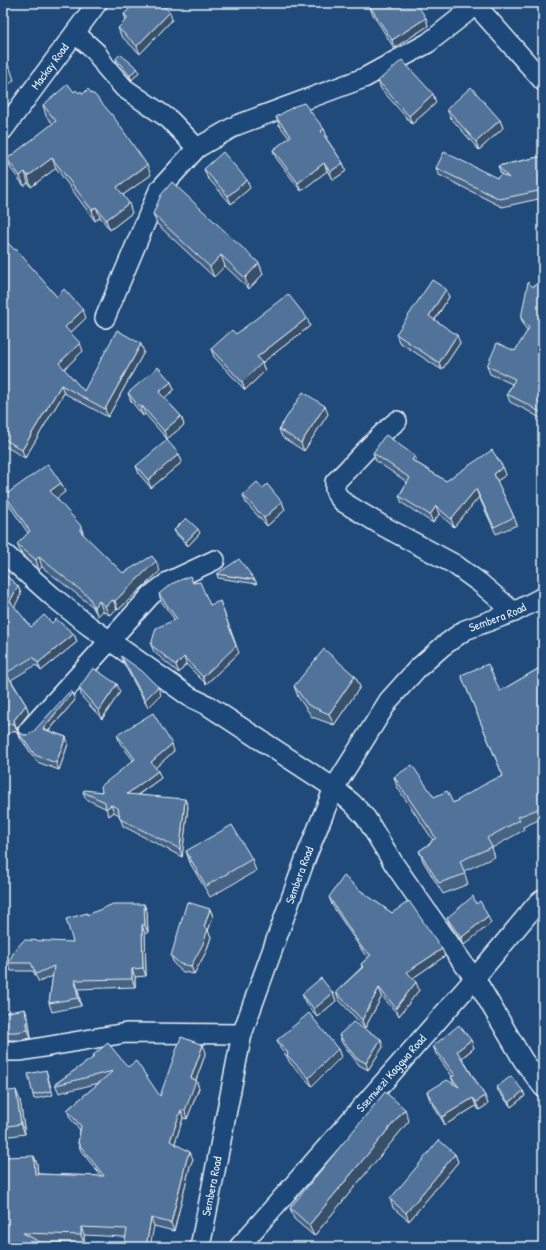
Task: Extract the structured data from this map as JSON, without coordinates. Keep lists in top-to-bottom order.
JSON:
{
  "streets": {
    "street": ["Mackay Road", "Sembera Road", "Ssemwezi Kaggwa Road"]
  }
}
